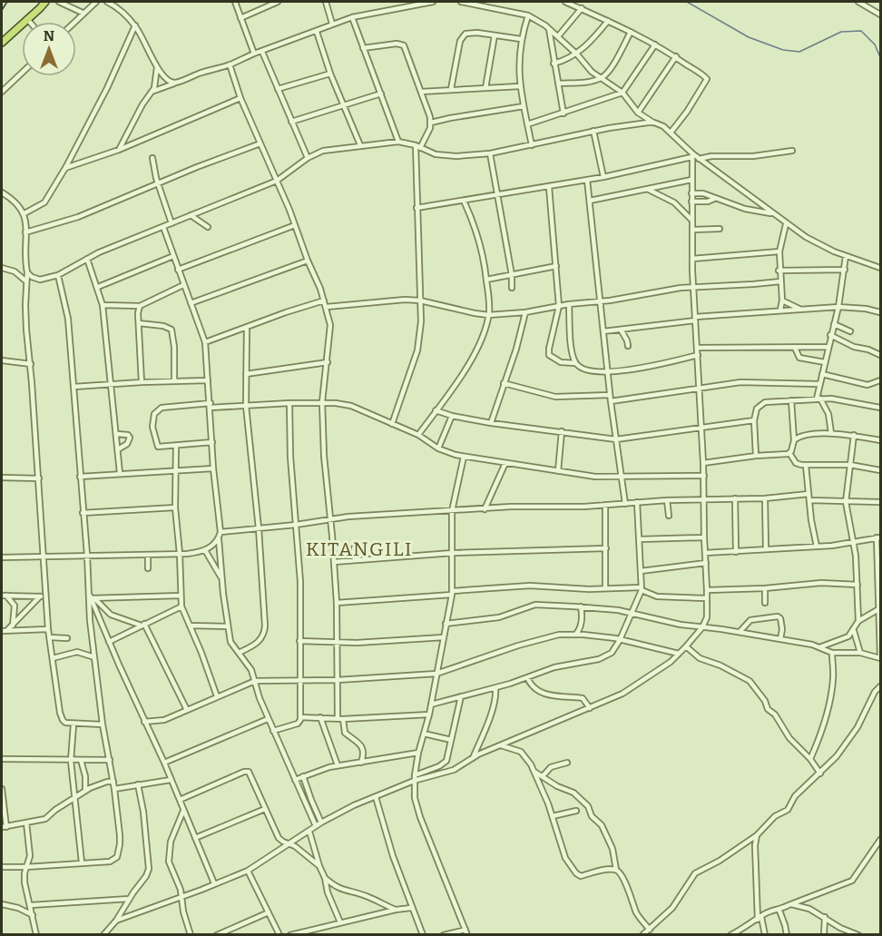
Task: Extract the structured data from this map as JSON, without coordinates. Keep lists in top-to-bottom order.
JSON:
{
  "districts": ["KITANGILI"],
  "north": "top"
}
